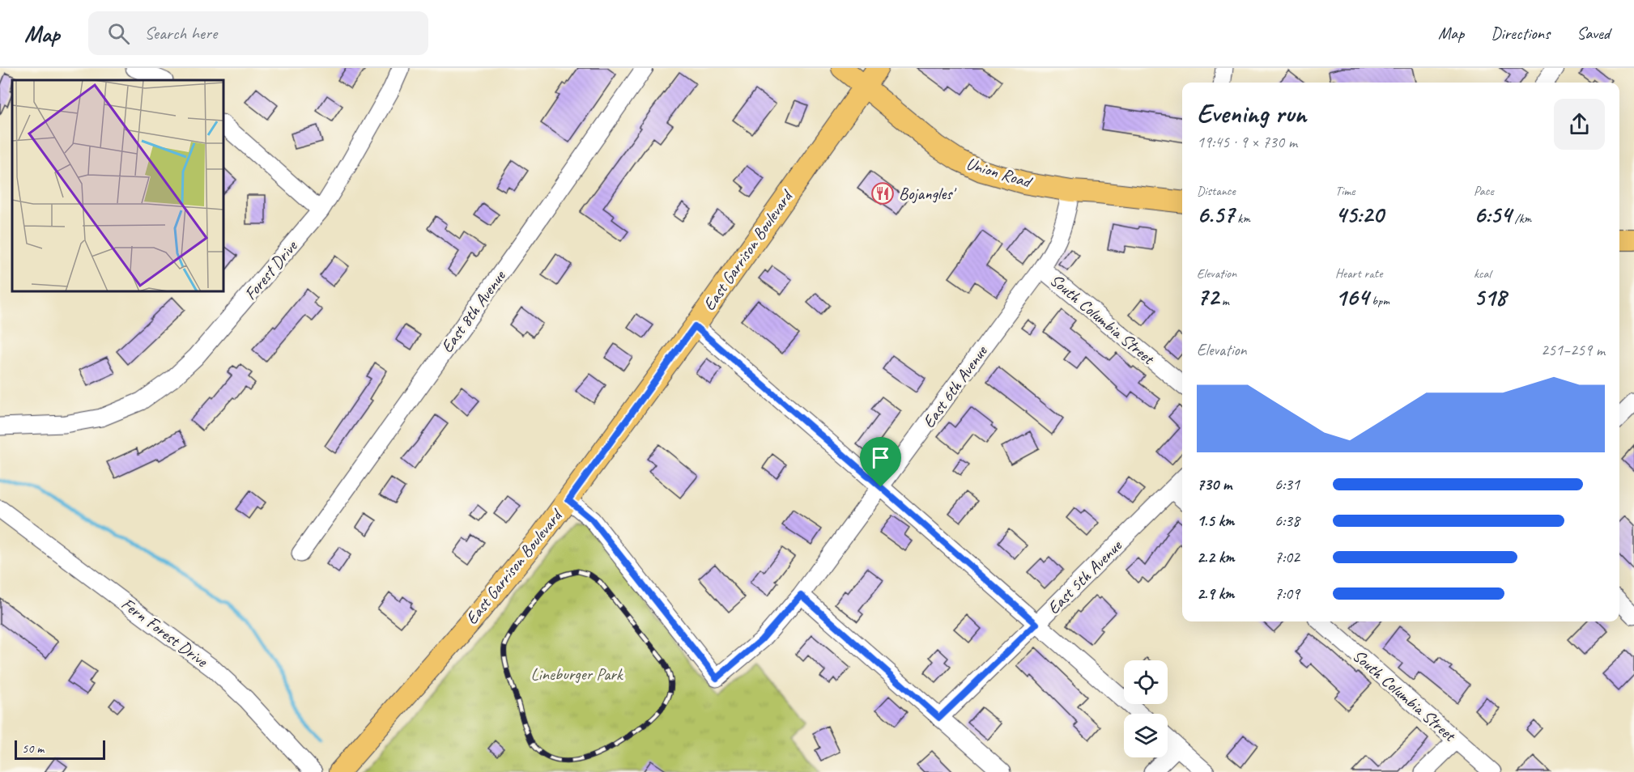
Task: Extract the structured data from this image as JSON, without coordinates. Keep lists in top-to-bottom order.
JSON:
{
  "streets": {
    "main road": ["Union Road", "East Garrison Boulevard"],
    "street": [
      "Forest Drive",
      "East 8th Avenue",
      "South Columbia Street",
      "East 6th Avenue",
      "East 5th Avenue",
      "Fern Forest Drive"
    ]
  },
  "crossings": [
    ["Union Road", "East Garrison Boulevard"],
    ["Union Road", "East 6th Avenue"],
    ["East Garrison Boulevard", "East 6th Avenue"],
    ["South Columbia Street", "East 6th Avenue"]
  ],
  "parks": ["Lineburger Park"],
  "places": {
    "restaurant": ["Bojangles'"]
  },
  "scale_bar": "50 m",
  "page": {
    "header": "Map",
    "search": "Search here",
    "nav": ["Map", "Directions", "Saved"],
    "heading": ["Evening run", "19:45 · 9 × 730 m"],
    "stats": [
      ["Distance", "6.57 km"],
      ["Time", "45:20"],
      ["Pace", "6:54 /km"],
      ["Elevation", "72 m"],
      ["Heart rate", "164 bpm"],
      ["kcal", "518"]
    ],
    "chart": ["Elevation", "251–259 m"],
    "list": [
      {
        "name": "730 m",
        "note": "6:31"
      },
      {
        "name": "1.5 km",
        "note": "6:38"
      },
      {
        "name": "2.2 km",
        "note": "7:02"
      },
      {
        "name": "2.9 km",
        "note": "7:09"
      }
    ],
    "scale": "50 m"
  }
}
